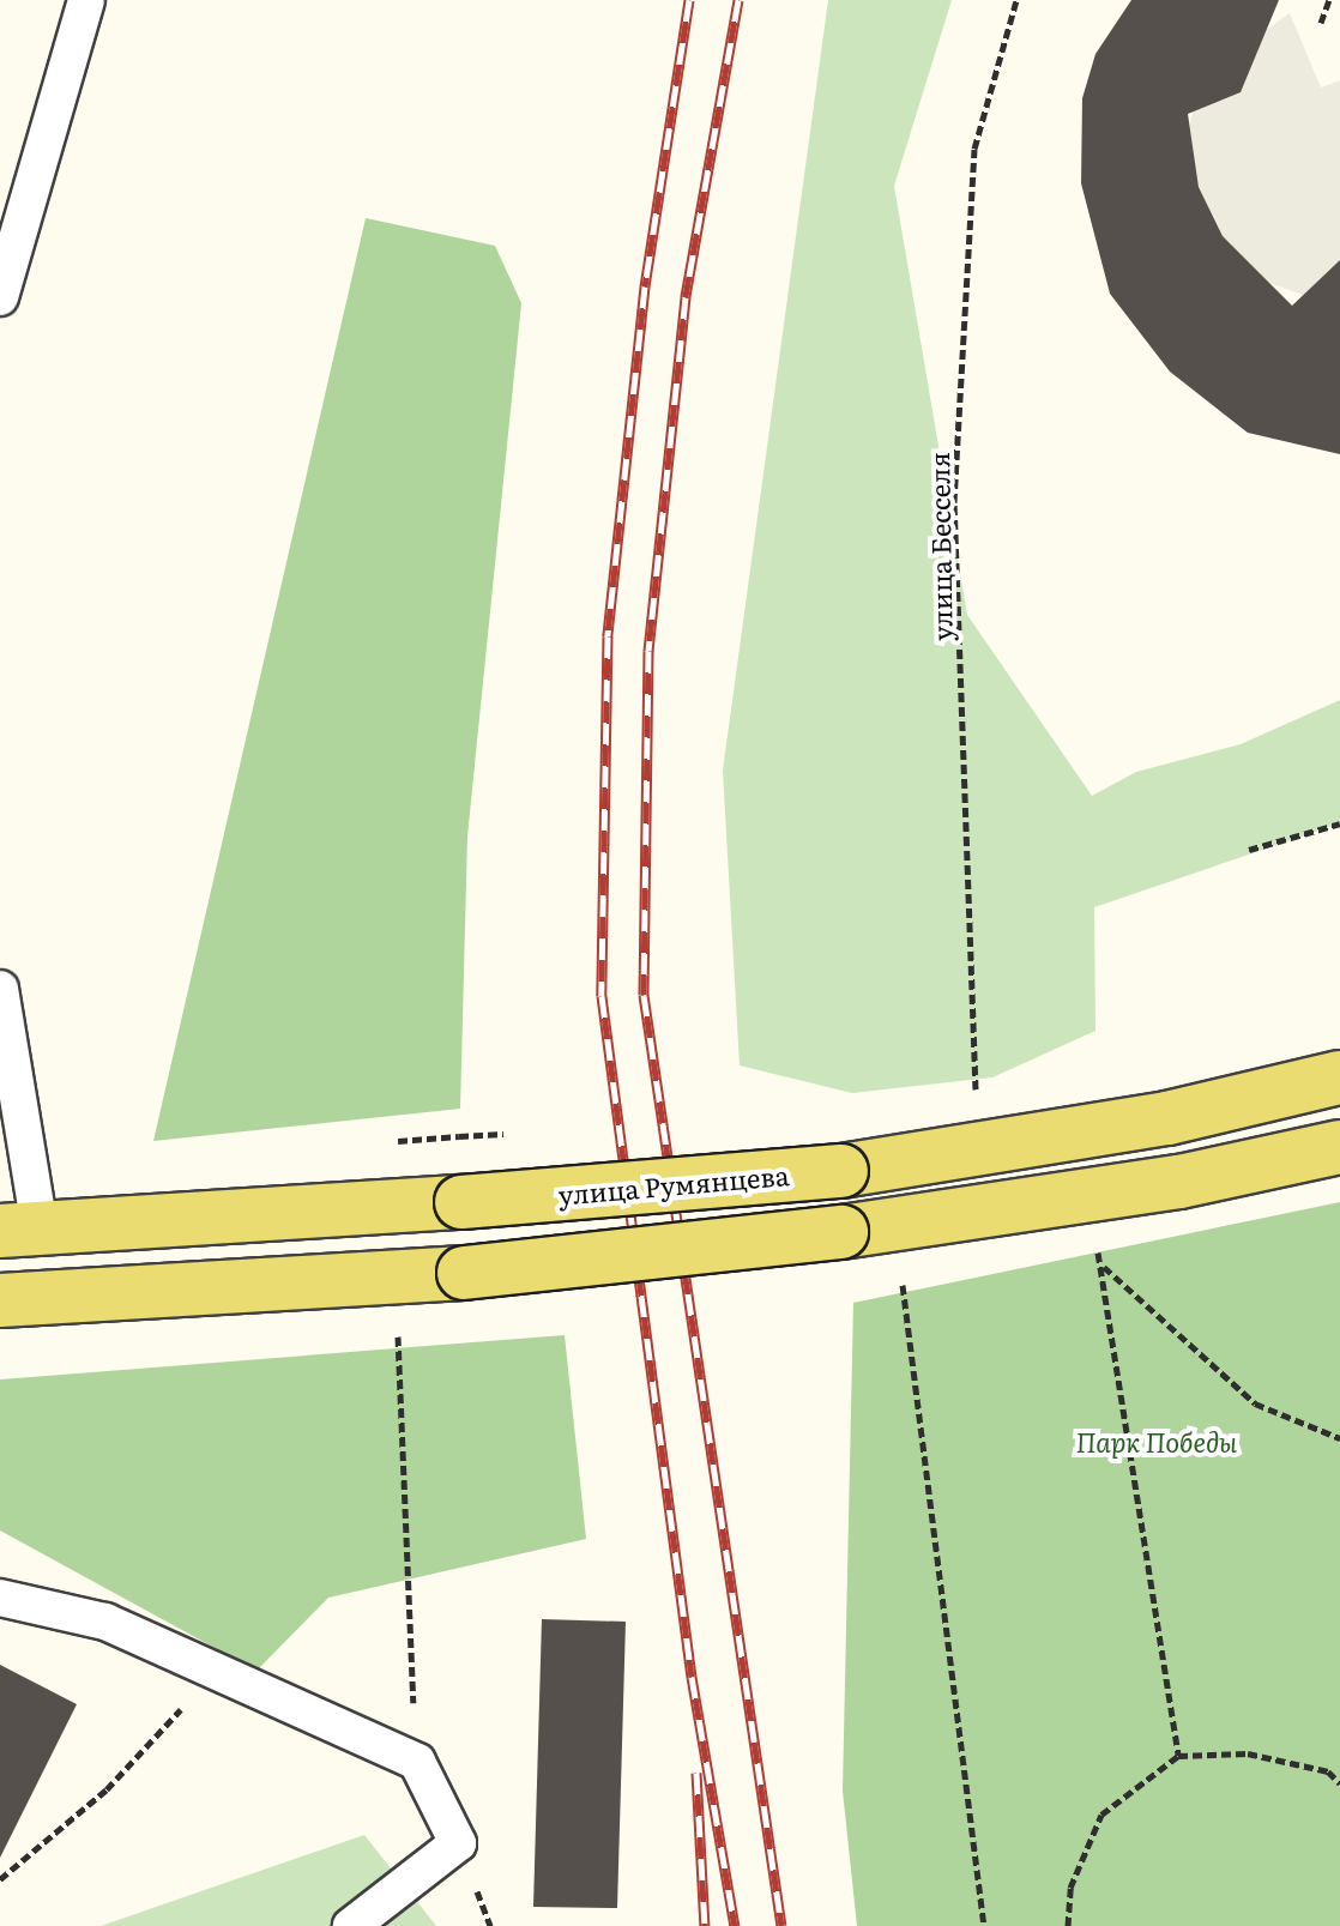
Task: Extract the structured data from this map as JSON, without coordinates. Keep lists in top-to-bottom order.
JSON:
{
  "streets": {
    "main road": ["улица Румянцева"],
    "path": ["улица Бесселя"]
  },
  "parks": ["Парк Победы"]
}
